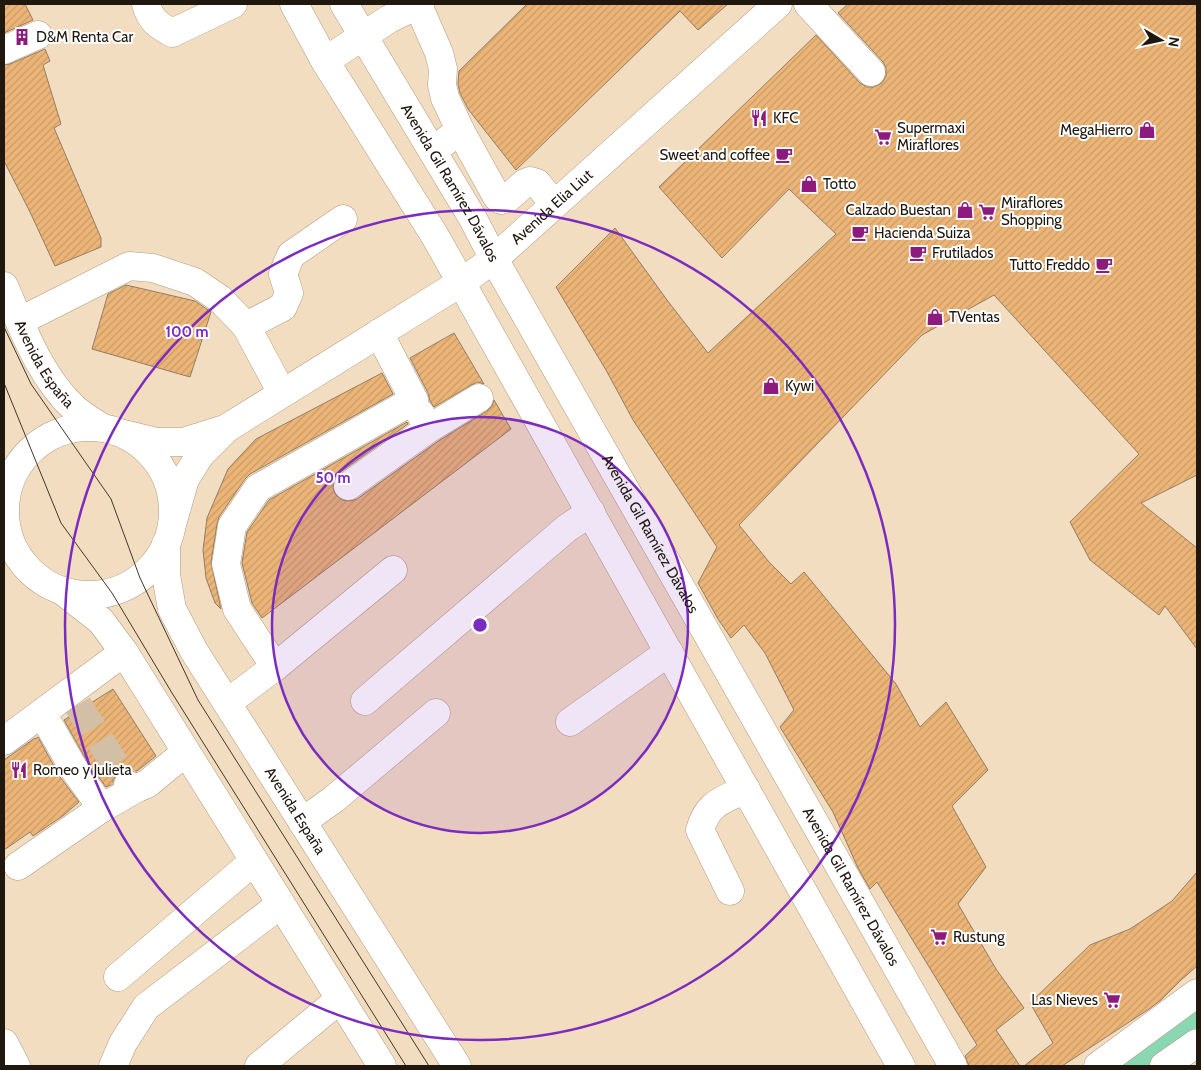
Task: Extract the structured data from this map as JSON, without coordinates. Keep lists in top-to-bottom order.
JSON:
{
  "streets": {
    "main road": ["Avenida Gil Ramírez Dávalos", "Avenida Elia Liut", "Avenida España"]
  },
  "crossings": [
    ["Avenida Gil Ramírez Dávalos", "Avenida Elia Liut"],
    ["Avenida Elia Liut", "Avenida España"]
  ],
  "places": {
    "building": ["D&M Renta Car"],
    "restaurant": ["KFC", "Romeo y Julieta"],
    "shop": [
      "MegaHierro",
      "Totto",
      "Calzado Buestan",
      "TVentas",
      "Kywi"
    ],
    "supermarket": [
      "Supermaxi Miraflores",
      "Miraflores Shopping",
      "Rustung",
      "Las Nieves"
    ],
    "cafe": [
      "Sweet and coffee",
      "Hacienda Suiza",
      "Frutilados",
      "Tutto Freddo"
    ]
  },
  "north": "right",
  "rings": ["100 m", "50 m"]
}
